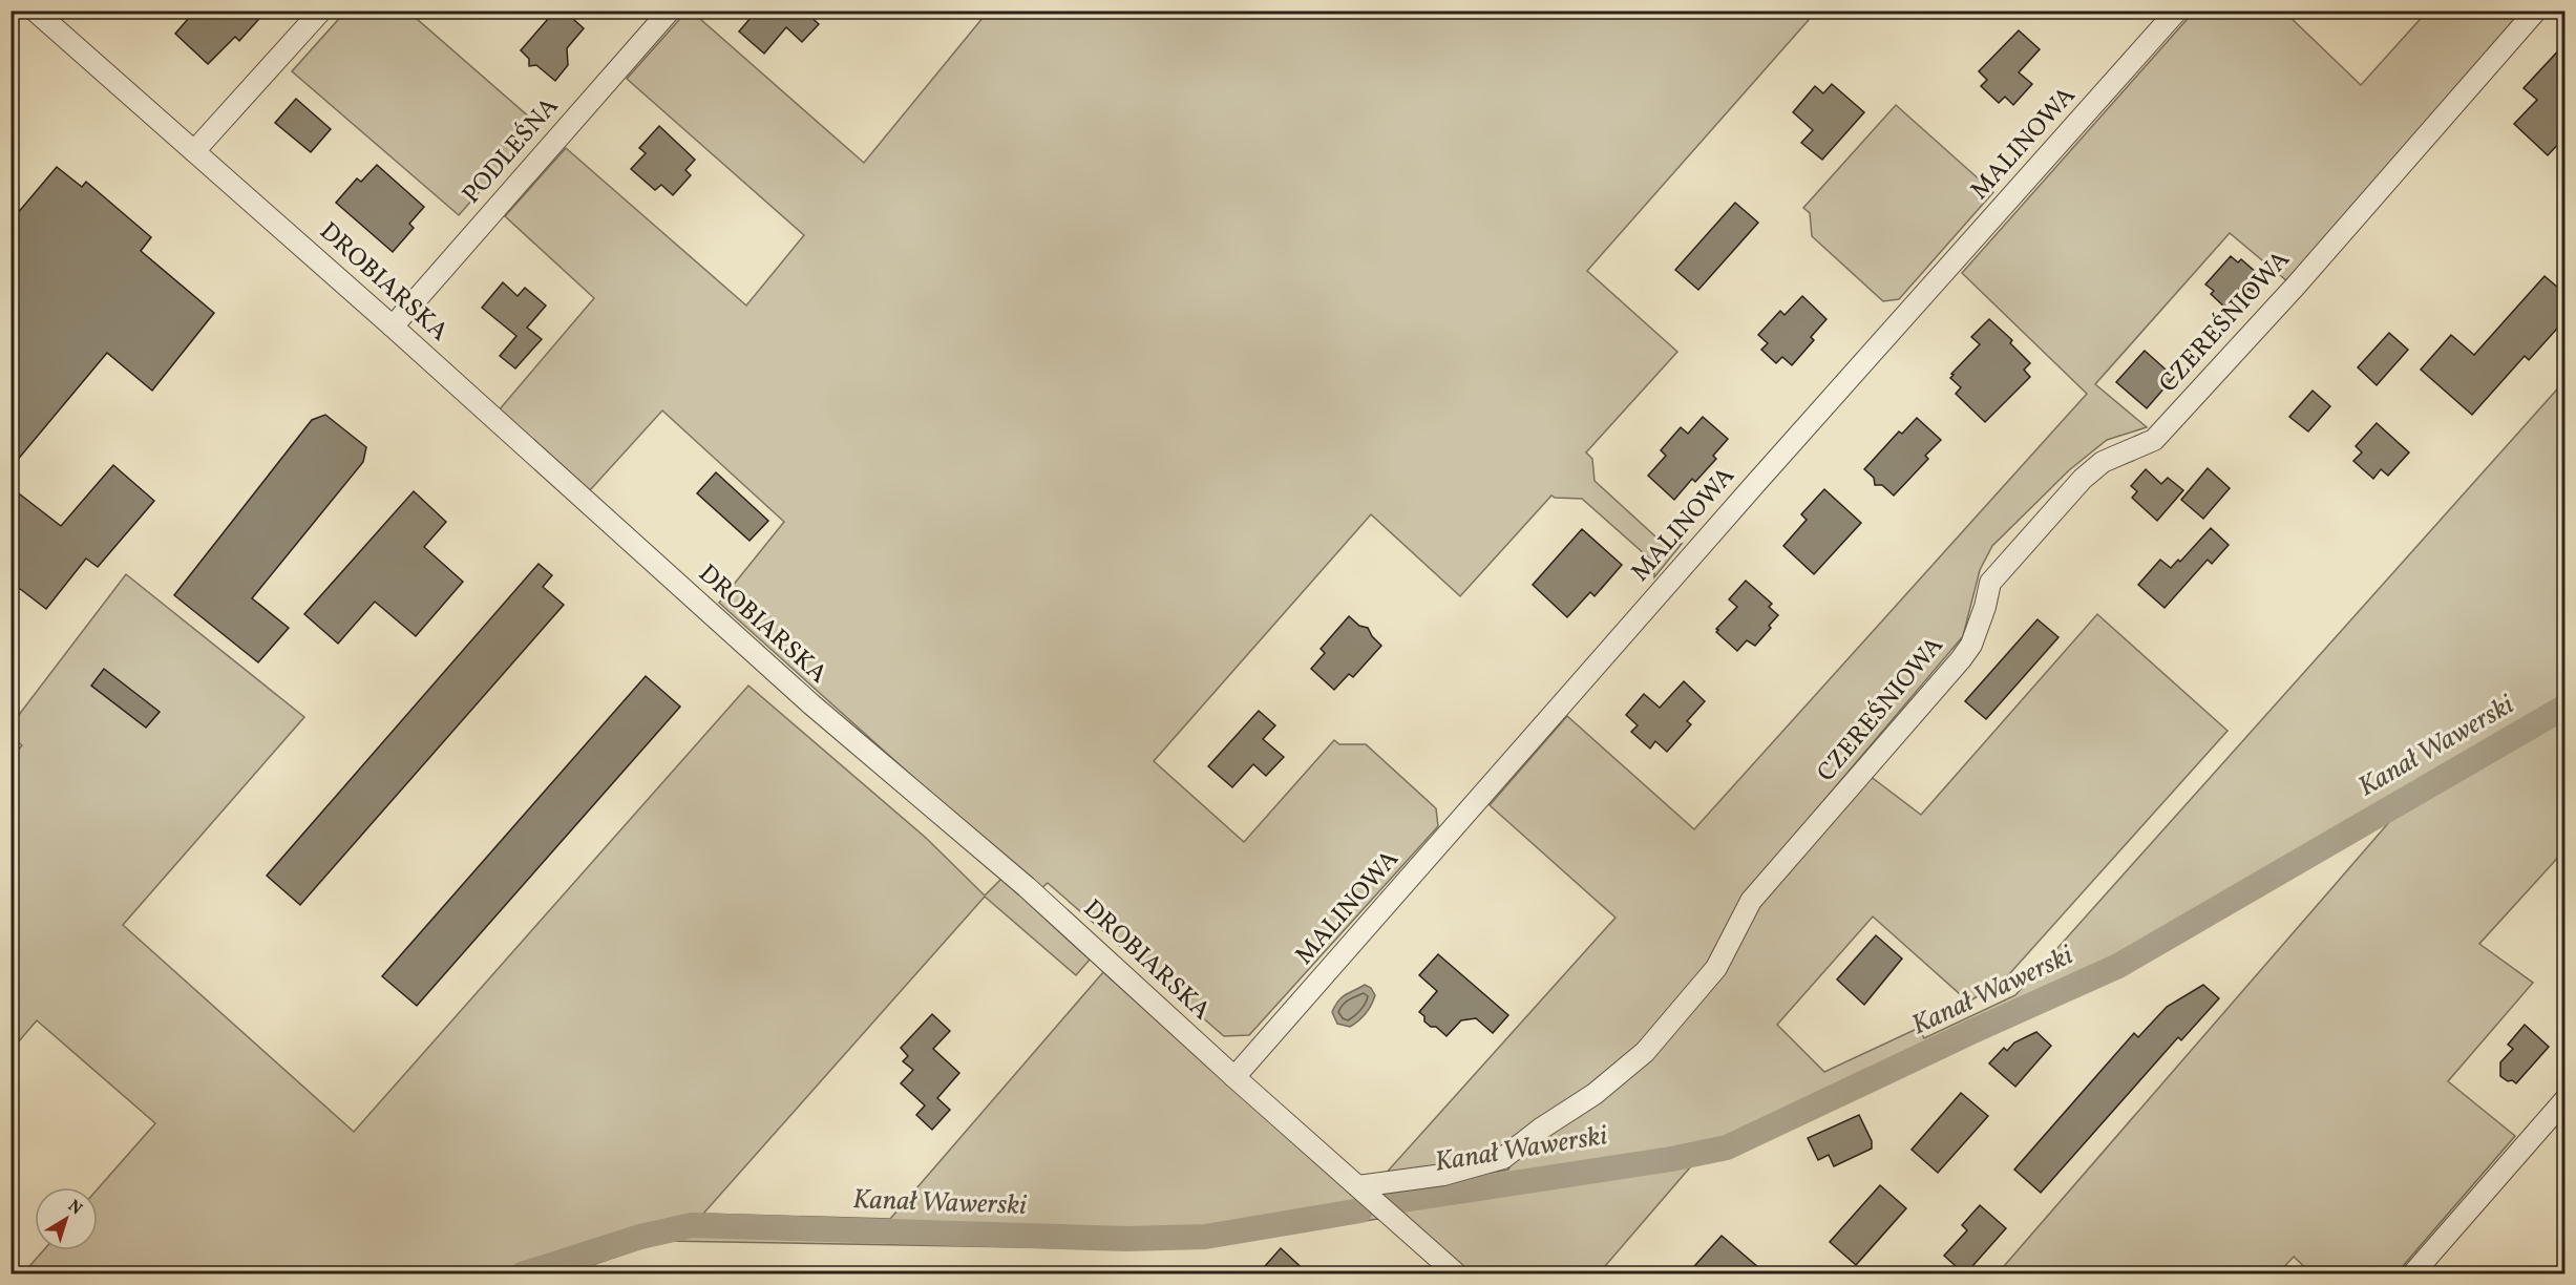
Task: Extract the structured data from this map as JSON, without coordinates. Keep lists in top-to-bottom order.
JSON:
{
  "streets": {
    "street": [
      "MALINOWA",
      "PODLEŚNA",
      "DROBIARSKA",
      "CZEREŚNIOWA"
    ]
  },
  "crossings": [
    ["MALINOWA", "DROBIARSKA"],
    ["PODLEŚNA", "DROBIARSKA"],
    ["DROBIARSKA", "CZEREŚNIOWA"]
  ],
  "water": ["Kanał Wawerski"],
  "north": "top right"
}
